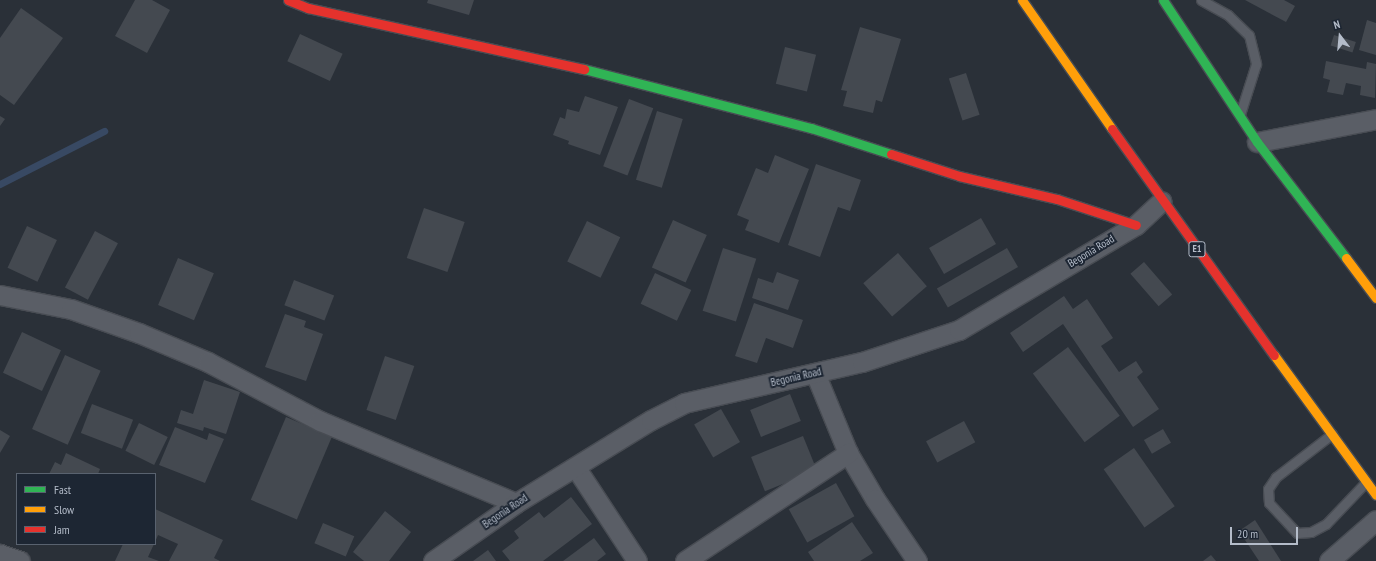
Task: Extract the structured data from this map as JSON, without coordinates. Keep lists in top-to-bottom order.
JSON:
{
  "streets": {
    "main road": ["E1"],
    "street": ["Begonia Road"]
  },
  "crossings": [
    ["E1", "Begonia Road"]
  ],
  "legend": ["Fast", "Slow", "Jam"],
  "scale_bar": "20 m",
  "north": "top"
}
